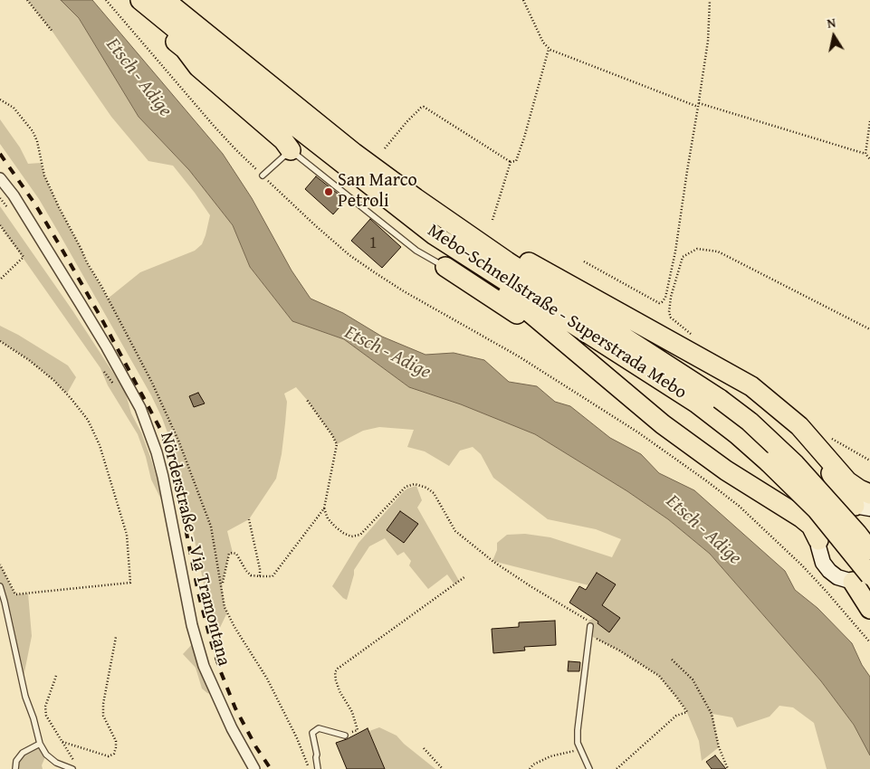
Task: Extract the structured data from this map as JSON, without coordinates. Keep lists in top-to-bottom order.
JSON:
{
  "streets": {
    "highway": ["Mebo-Schnellstraße - Superstrada Mebo"],
    "street": ["Nörderstraße - Via Tramontana"]
  },
  "water": ["Etsch - Adige"],
  "places": ["San Marco Petroli"],
  "house_numbers": ["1"],
  "north": "top"
}
